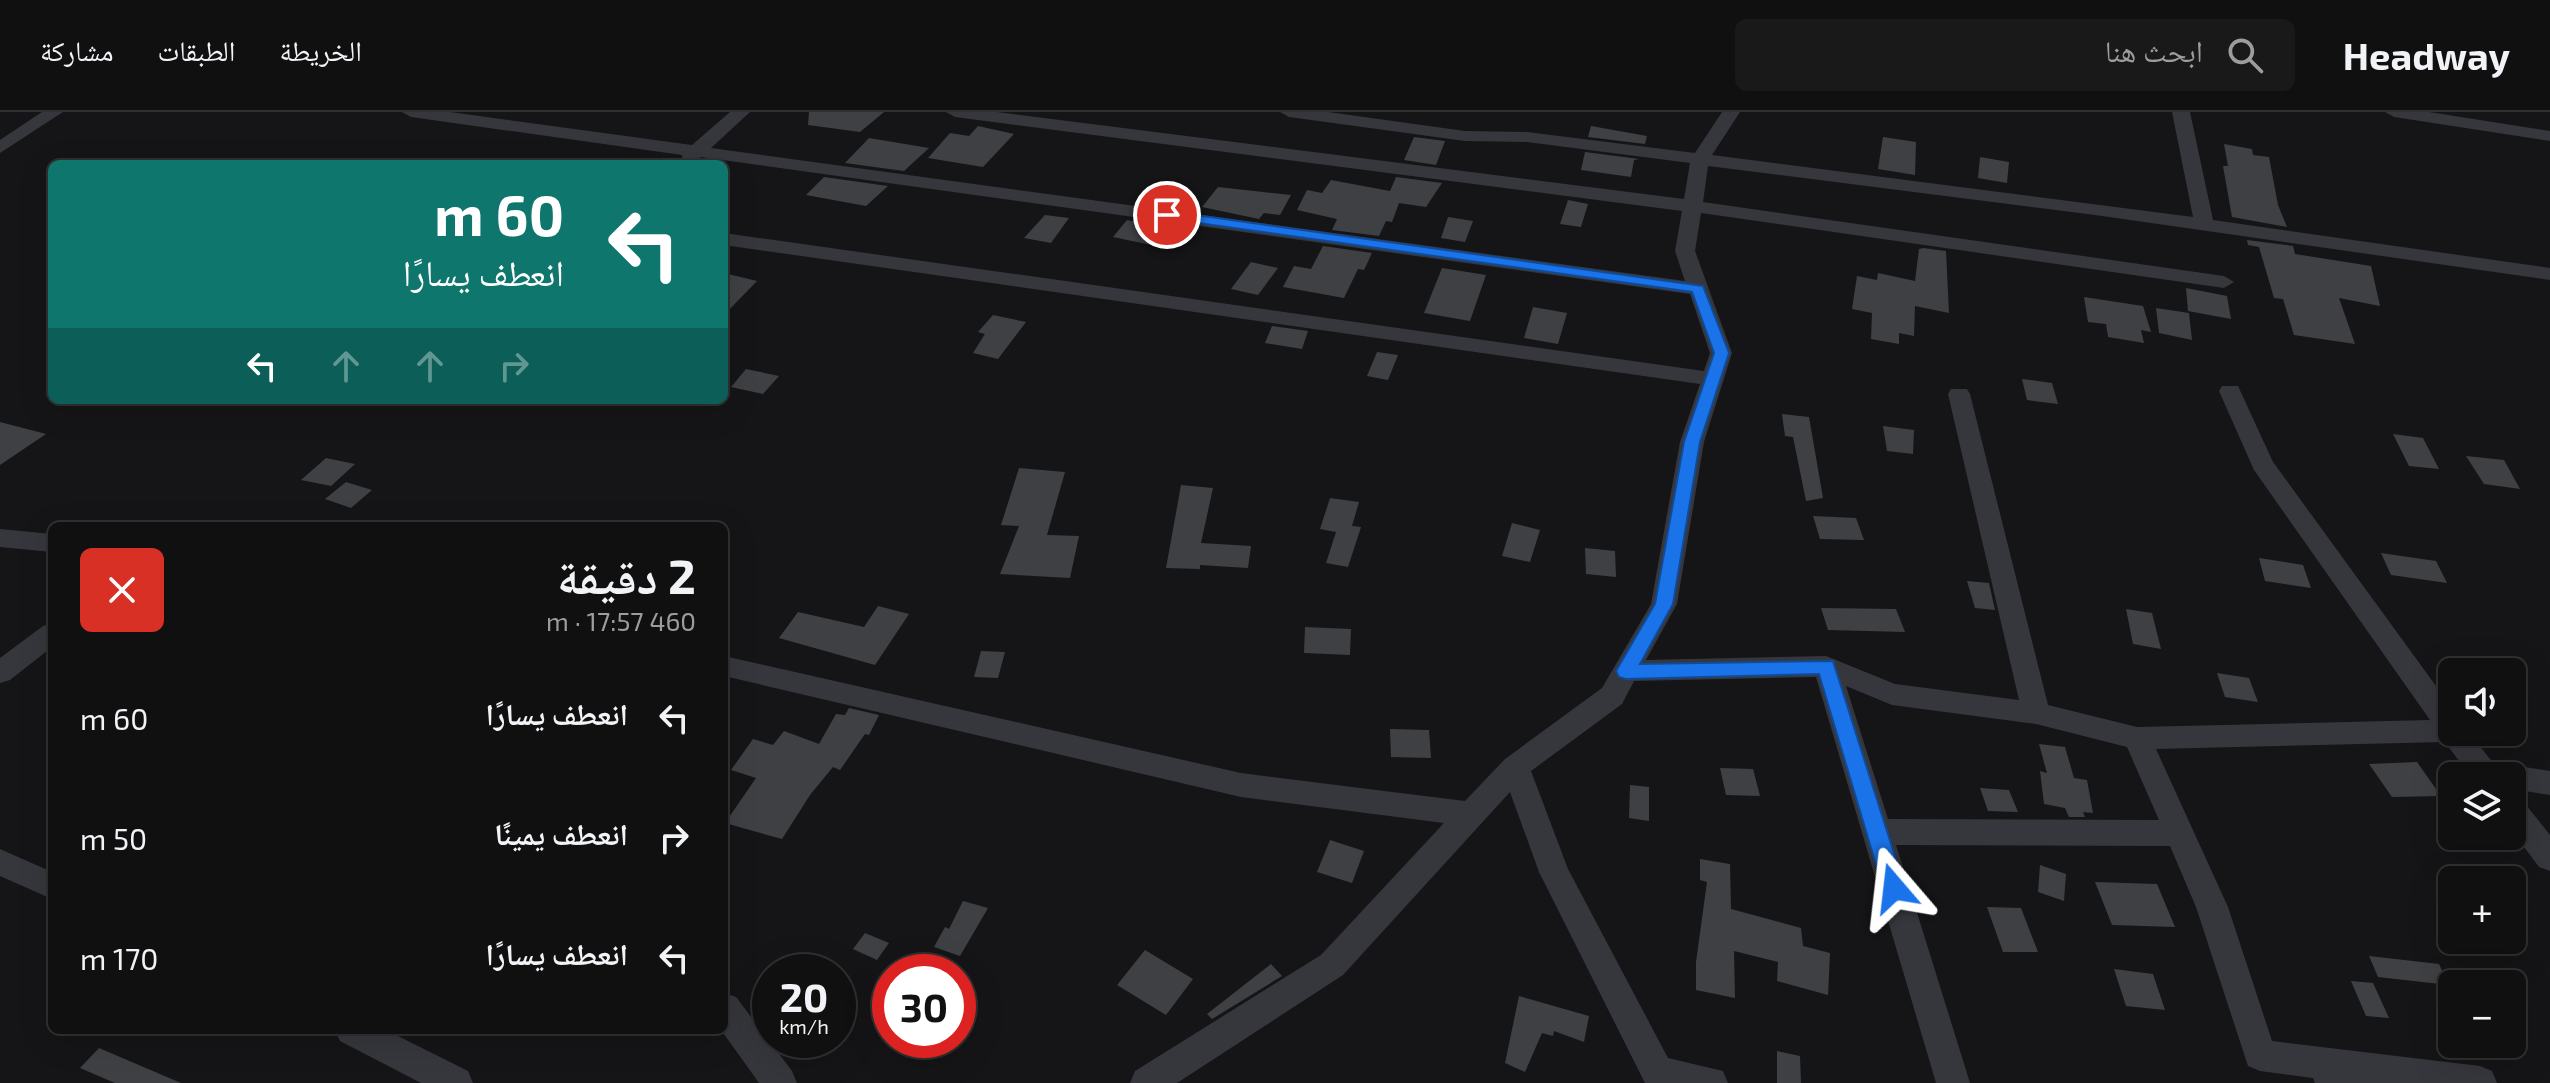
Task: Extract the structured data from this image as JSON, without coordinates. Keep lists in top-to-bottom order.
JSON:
{
  "page": {
    "header": "Headway",
    "search": "ابحث هنا",
    "nav": ["الخريطة", "الطبقات", "مشاركة"],
    "turn": ["60 m", "انعطف يسارًا"],
    "heading": ["2 دقيقة", "460 m · 17:57"],
    "map_buttons": ["+", "−"],
    "list": [
      {
        "name": "انعطف يسارًا",
        "value": "60 m"
      },
      {
        "name": "انعطف يمينًا",
        "value": "50 m"
      },
      {
        "name": "انعطف يسارًا",
        "value": "170 m"
      }
    ],
    "speed": "20 km/h",
    "limit": "30"
  }
}
